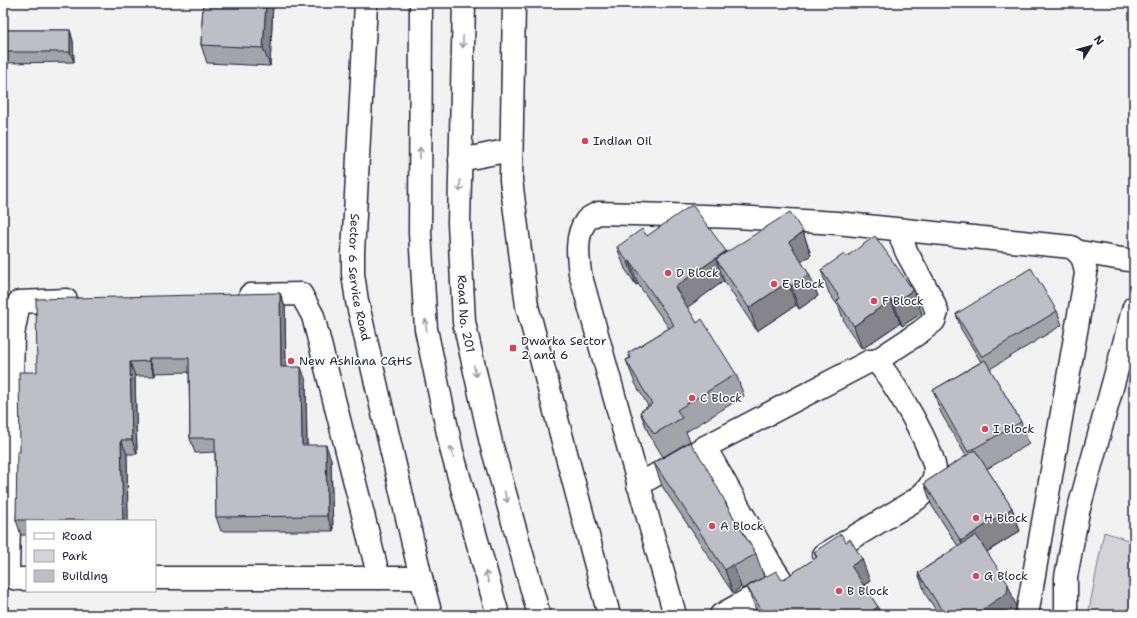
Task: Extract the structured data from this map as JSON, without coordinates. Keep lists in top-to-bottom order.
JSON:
{
  "streets": {
    "street": ["Sector 6 Service Road", "Road No. 201"]
  },
  "places": {
    "other": [
      "Indian Oil",
      "D Block",
      "E Block",
      "F Block",
      "New Ashiana CGHS",
      "C Block",
      "I Block",
      "H Block",
      "A Block",
      "G Block",
      "B Block"
    ],
    "transit": ["Dwarka Sector 2 and 6"]
  },
  "legend": ["Road", "Park", "Building"],
  "north": "top right"
}
